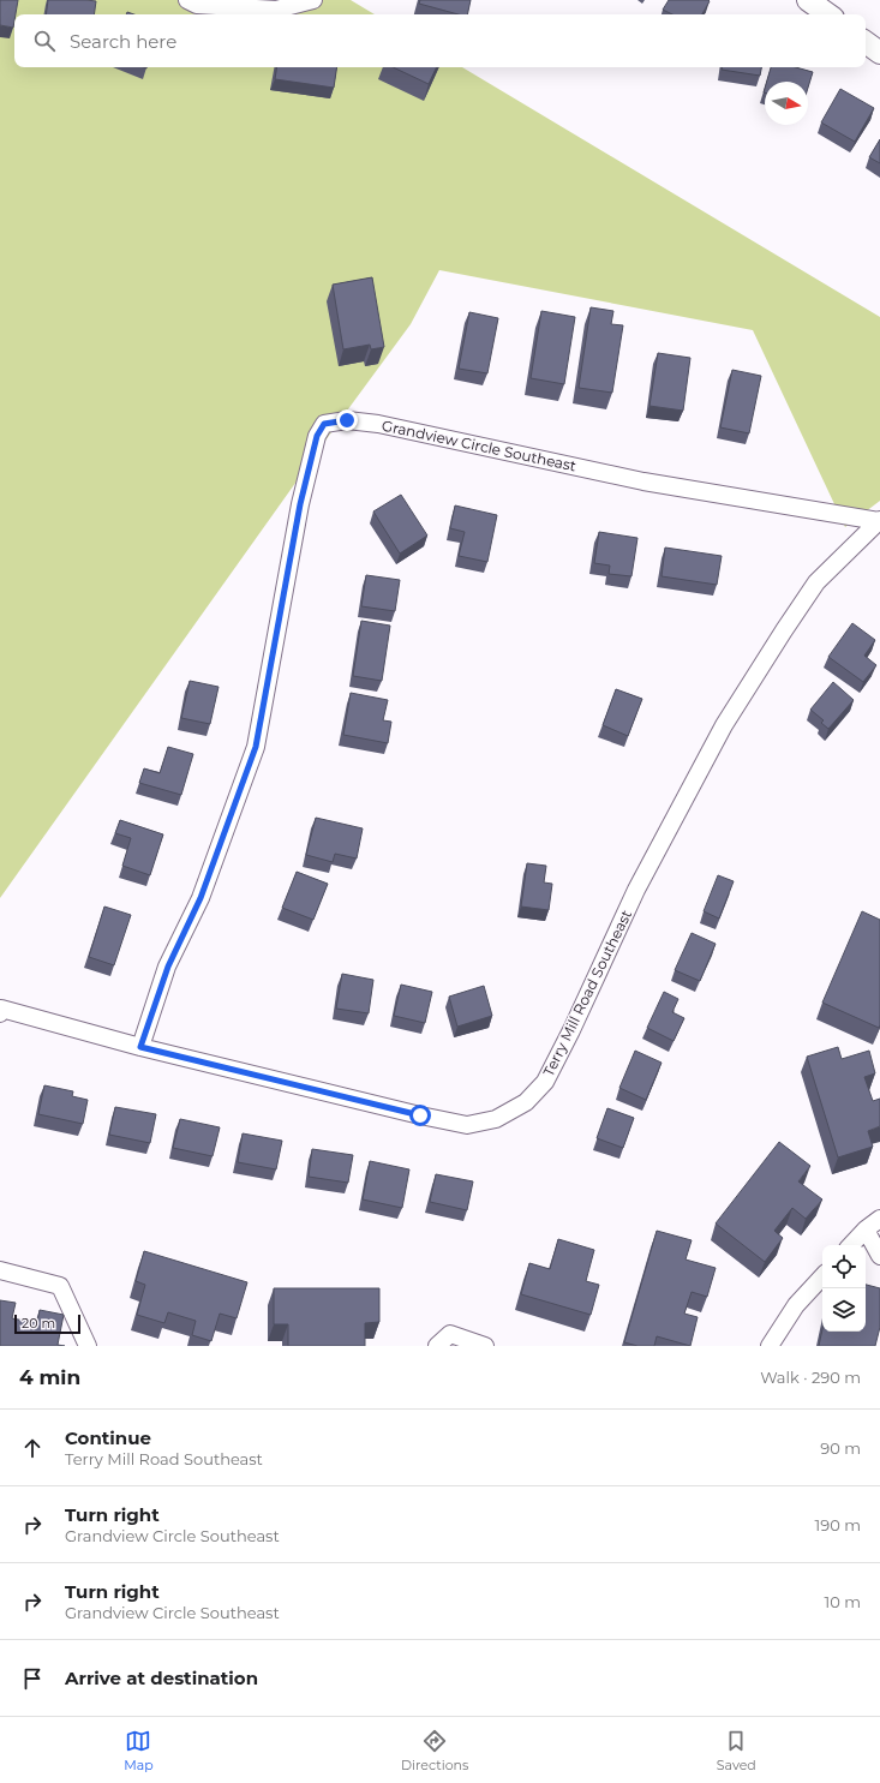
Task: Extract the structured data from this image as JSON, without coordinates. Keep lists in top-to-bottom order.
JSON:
{
  "streets": {
    "street": ["Grandview Circle Southeast", "Terry Mill Road Southeast"]
  },
  "crossings": [
    ["Grandview Circle Southeast", "Terry Mill Road Southeast"]
  ],
  "scale_bar": "20 m",
  "north": "right",
  "page": {
    "search": "Search here",
    "scale": "20 m",
    "heading": ["4 min", "Walk · 290 m"],
    "list": [
      ["Continue", "Terry Mill Road Southeast", "90 m"],
      ["Turn right", "Grandview Circle Southeast", "190 m"],
      ["Turn right", "Grandview Circle Southeast", "10 m"],
      "Arrive at destination"
    ],
    "nav": ["Map", "Directions", "Saved"]
  }
}
